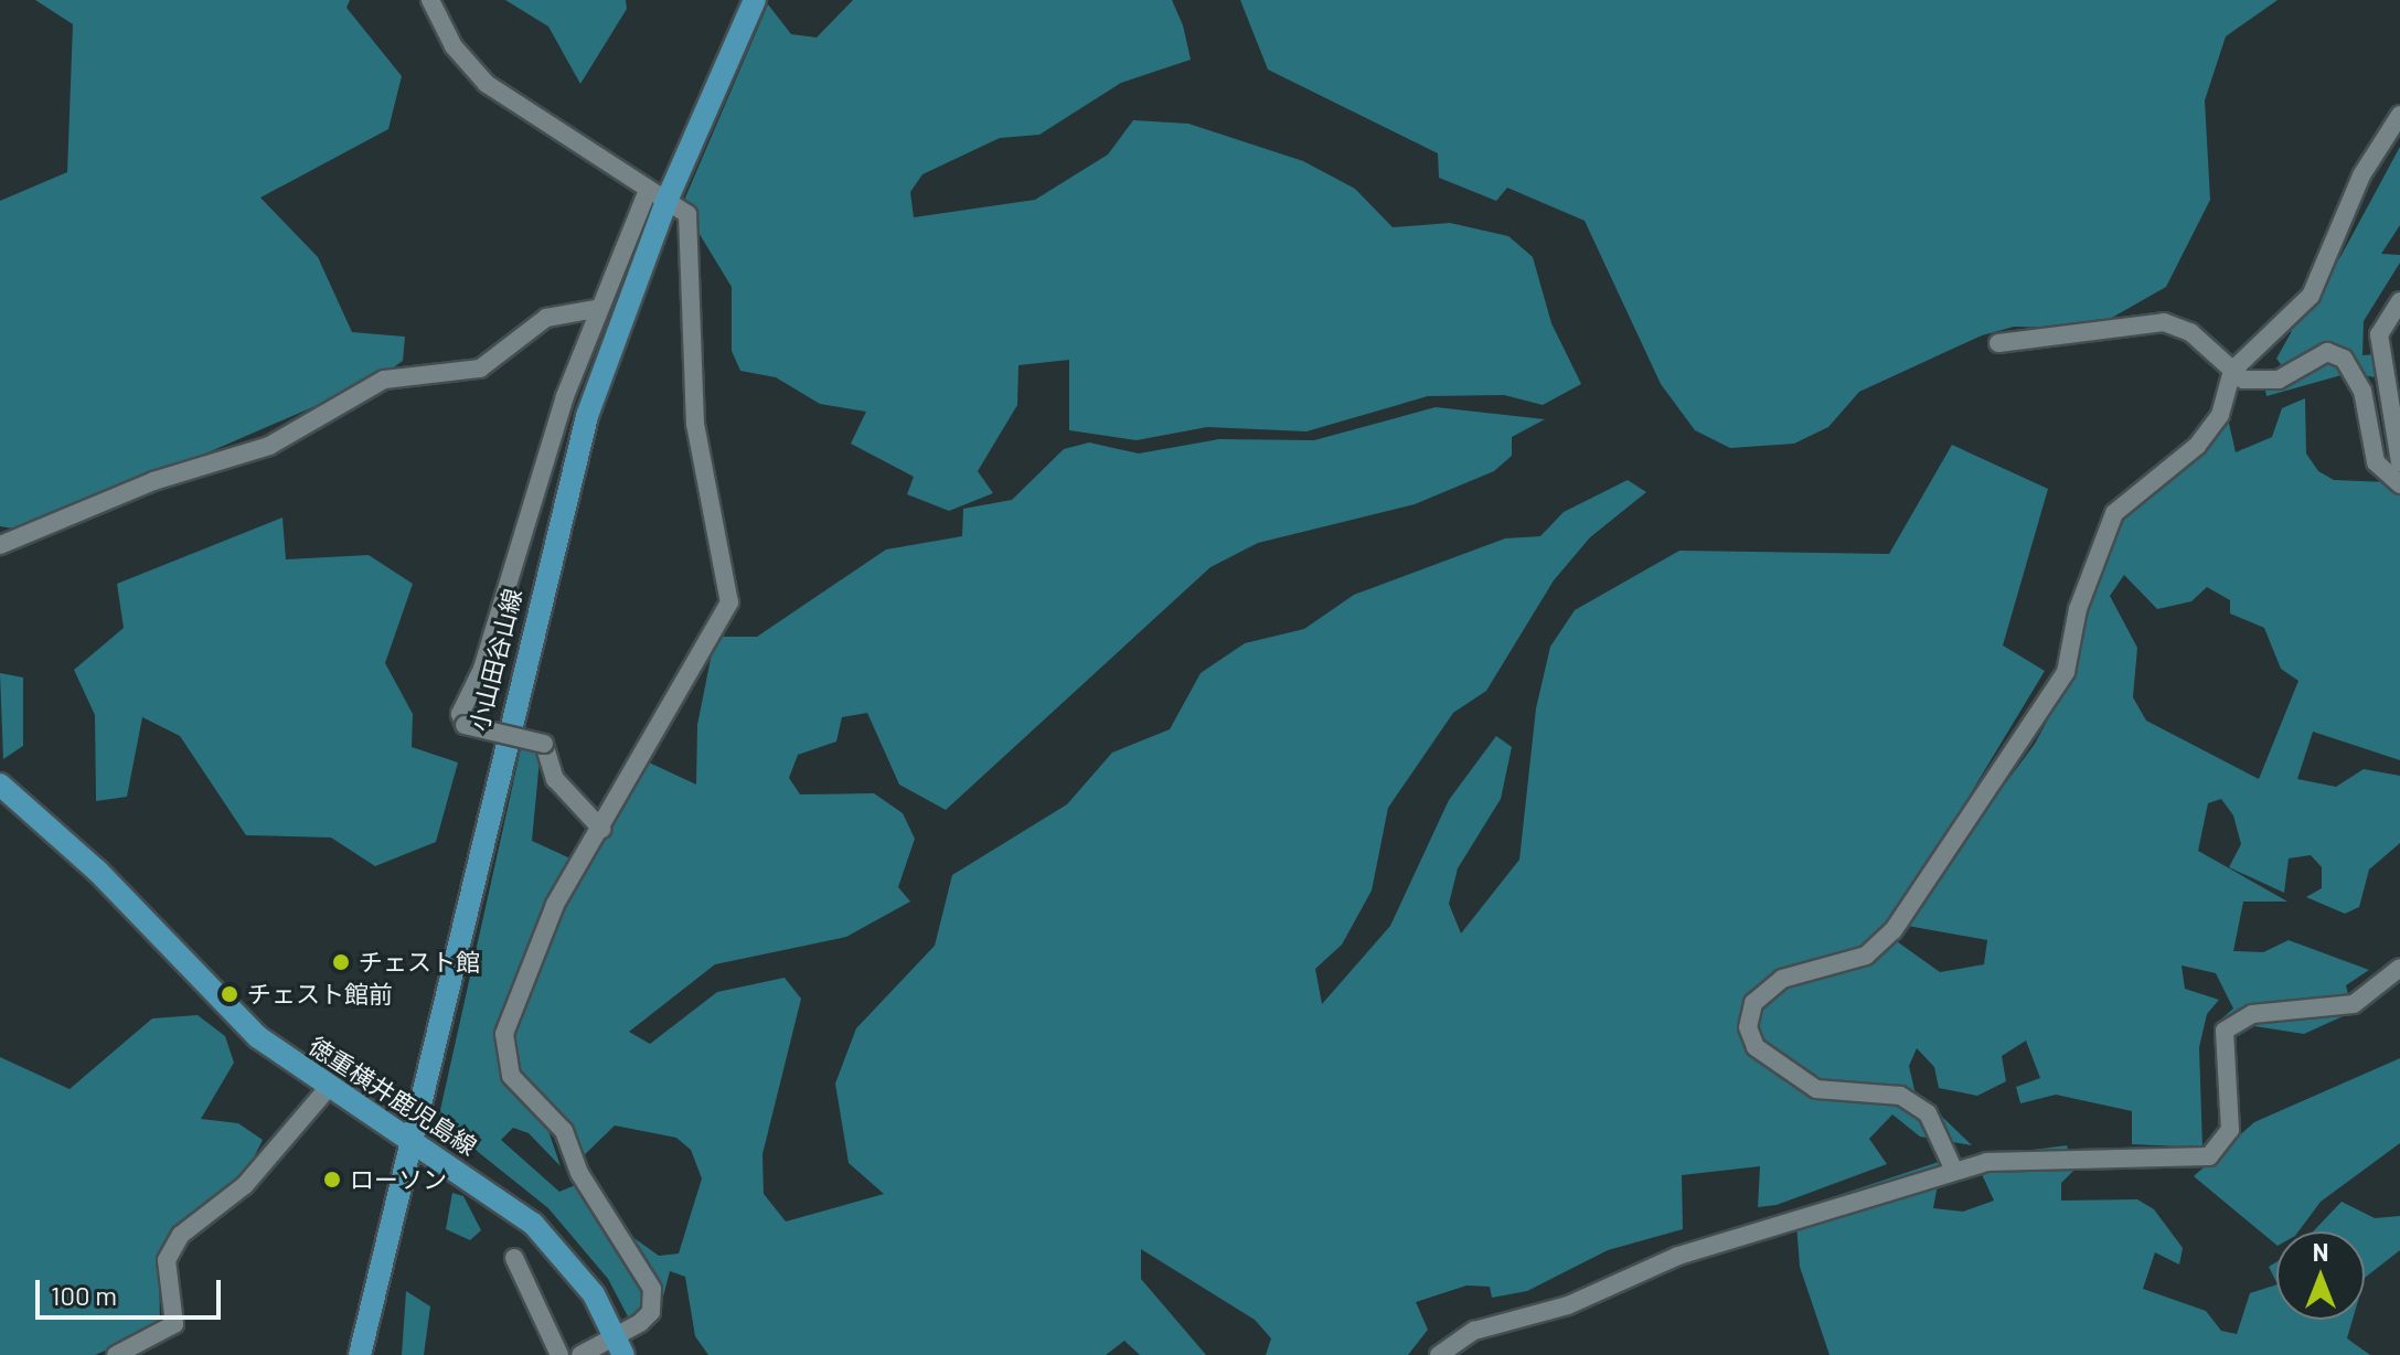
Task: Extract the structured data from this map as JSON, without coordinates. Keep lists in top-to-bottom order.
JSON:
{
  "streets": {
    "main road": ["小山田谷山線", "徳重横井鹿児島線"]
  },
  "crossings": [
    ["小山田谷山線", "徳重横井鹿児島線"]
  ],
  "places": ["チェスト館", "チェスト館前", "ローソン"],
  "scale_bar": "100 m",
  "north": "top"
}
